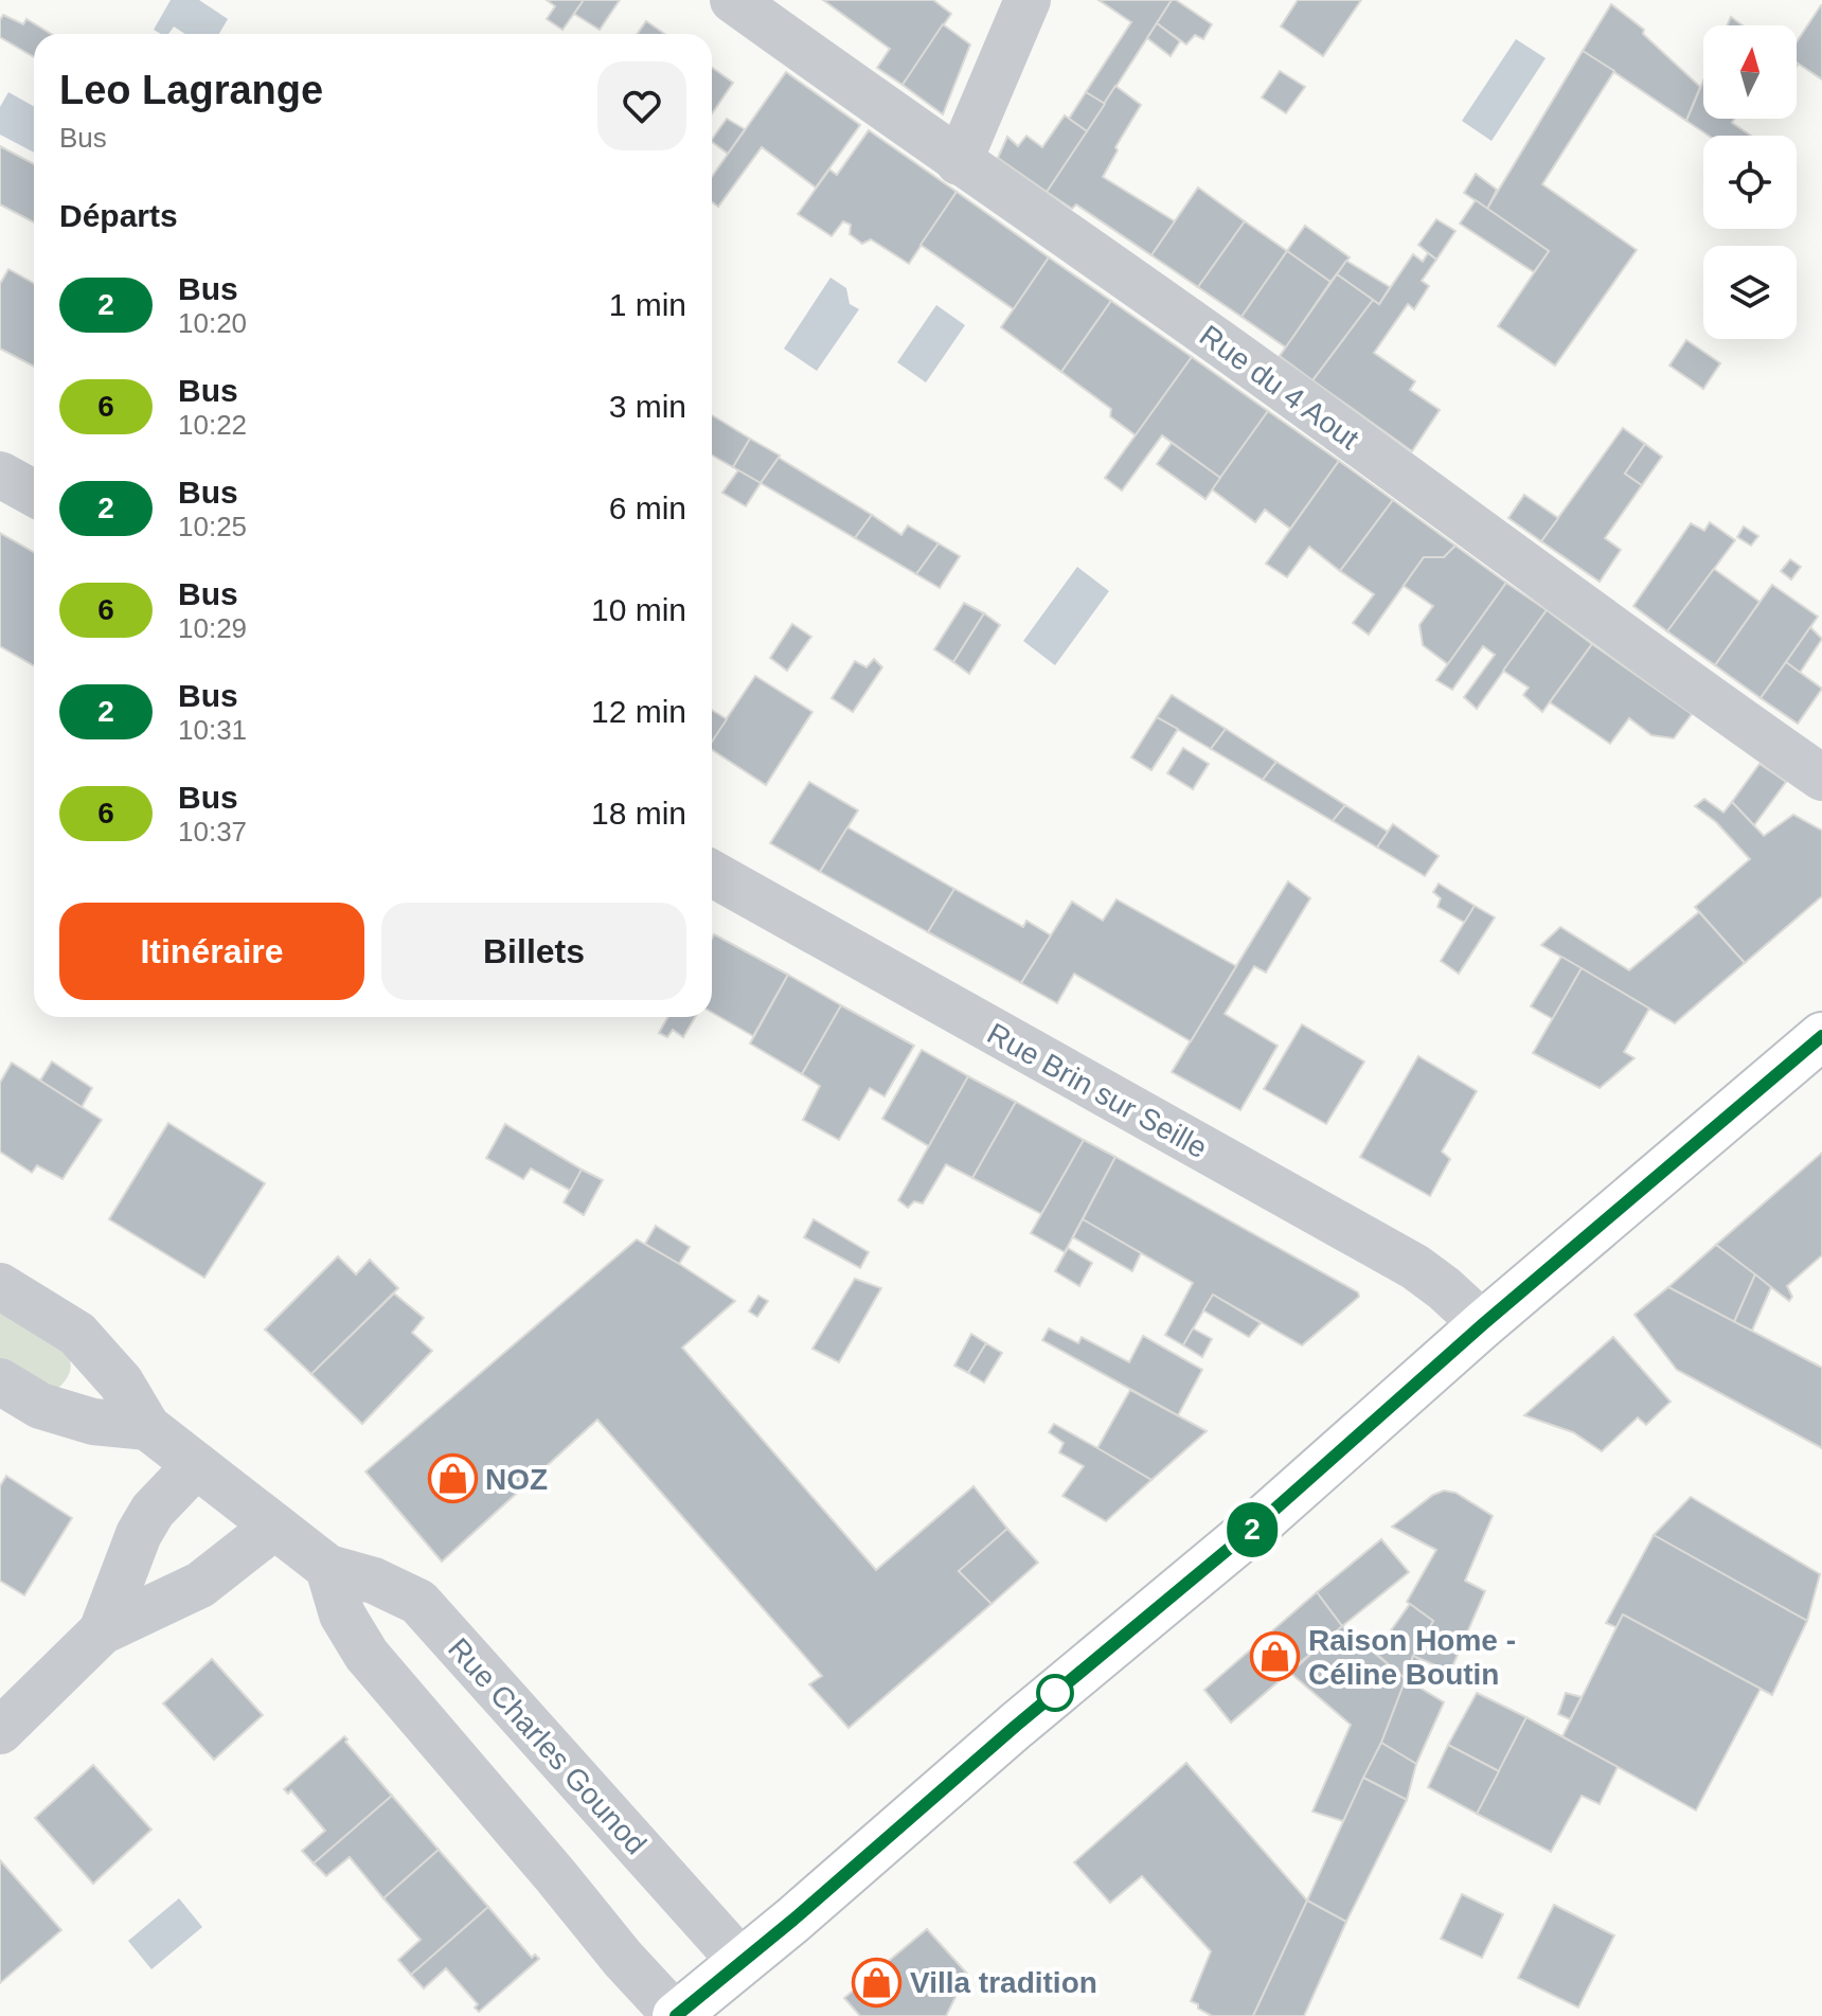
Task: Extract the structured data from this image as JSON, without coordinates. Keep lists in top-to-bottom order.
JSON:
{
  "streets": {
    "street": ["Rue du 4 Aout", "Rue Brin sur Seille", "Rue Charles Gounod"]
  },
  "places": {
    "shop": ["NOZ", "Raison Home - Céline Boutin", "Villa tradition"]
  },
  "lines": ["bus line 2"],
  "north": "top",
  "page": {
    "on_map": "2",
    "heading": [
      ["Leo Lagrange", "Bus"],
      "Départs"
    ],
    "list": [
      {
        "mark": "2",
        "name": "Bus",
        "note": "10:20",
        "value": "1 min"
      },
      {
        "mark": "6",
        "name": "Bus",
        "note": "10:22",
        "value": "3 min"
      },
      {
        "mark": "2",
        "name": "Bus",
        "note": "10:25",
        "value": "6 min"
      },
      {
        "mark": "6",
        "name": "Bus",
        "note": "10:29",
        "value": "10 min"
      },
      {
        "mark": "2",
        "name": "Bus",
        "note": "10:31",
        "value": "12 min"
      },
      {
        "mark": "6",
        "name": "Bus",
        "note": "10:37",
        "value": "18 min"
      }
    ],
    "buttons": ["Itinéraire", "Billets"]
  }
}
